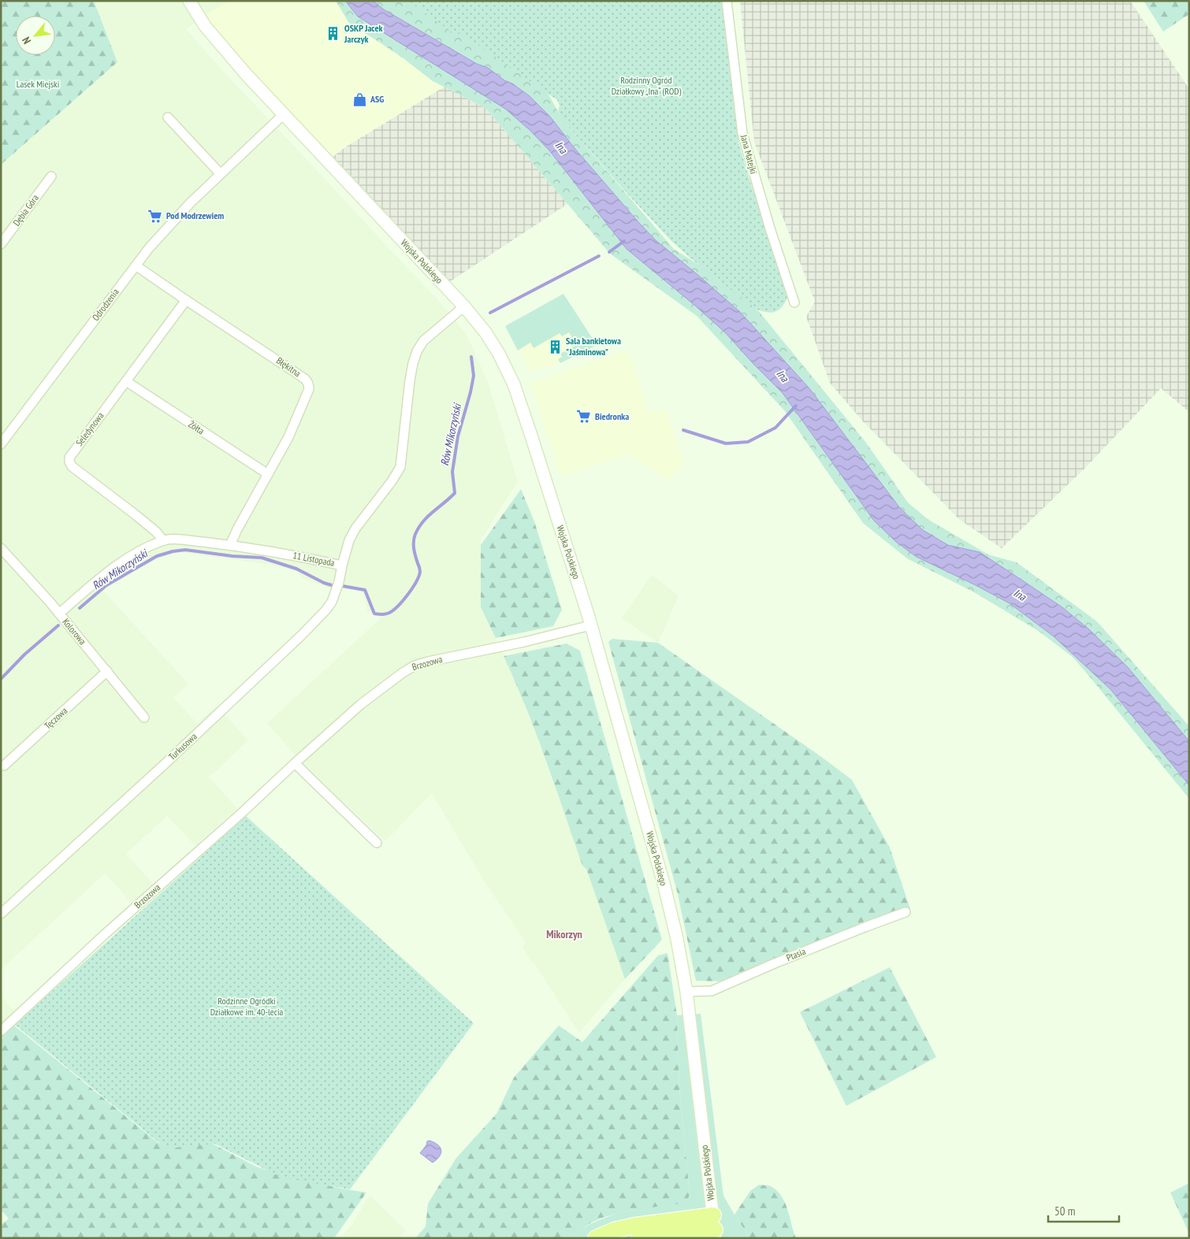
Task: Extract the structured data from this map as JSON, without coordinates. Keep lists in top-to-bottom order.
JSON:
{
  "streets": {
    "street": [
      "Jana Matejki",
      "Dębia Góra",
      "Wojska Polskiego",
      "Odrodzenia",
      "Błękitna",
      "Żółta",
      "Seledynowa",
      "11 Listopada",
      "Kolorowa",
      "Brzozowa",
      "Tęczowa",
      "Turkusowa",
      "Ptasia"
    ]
  },
  "crossings": [
    ["Wojska Polskiego", "Odrodzenia"],
    ["Wojska Polskiego", "11 Listopada"],
    ["Wojska Polskiego", "Brzozowa"],
    ["Wojska Polskiego", "Ptasia"],
    ["Odrodzenia", "Błękitna"],
    ["Błękitna", "Żółta"],
    ["Błękitna", "Seledynowa"],
    ["Błękitna", "11 Listopada"],
    ["Żółta", "Seledynowa"],
    ["Seledynowa", "11 Listopada"],
    ["11 Listopada", "Kolorowa"],
    ["11 Listopada", "Turkusowa"],
    ["Kolorowa", "Tęczowa"]
  ],
  "districts": ["Mikorzyn"],
  "water": ["Ina", "Rów Mikorzyński"],
  "parks": ["Rodzinny Ogród Działkowy „Ina“ (ROD)", "Lasek Miejski", "Rodzinne Ogródki Działkowe im. 40-lecia"],
  "places": {
    "building": ["OSKP Jacek Jarczyk", "Sala bankietowa \"Jaśminowa\""],
    "shop": ["ASG"],
    "supermarket": ["Pod Modrzewiem", "Biedronka"]
  },
  "scale_bar": "50 m",
  "north": "bottom left"
}
